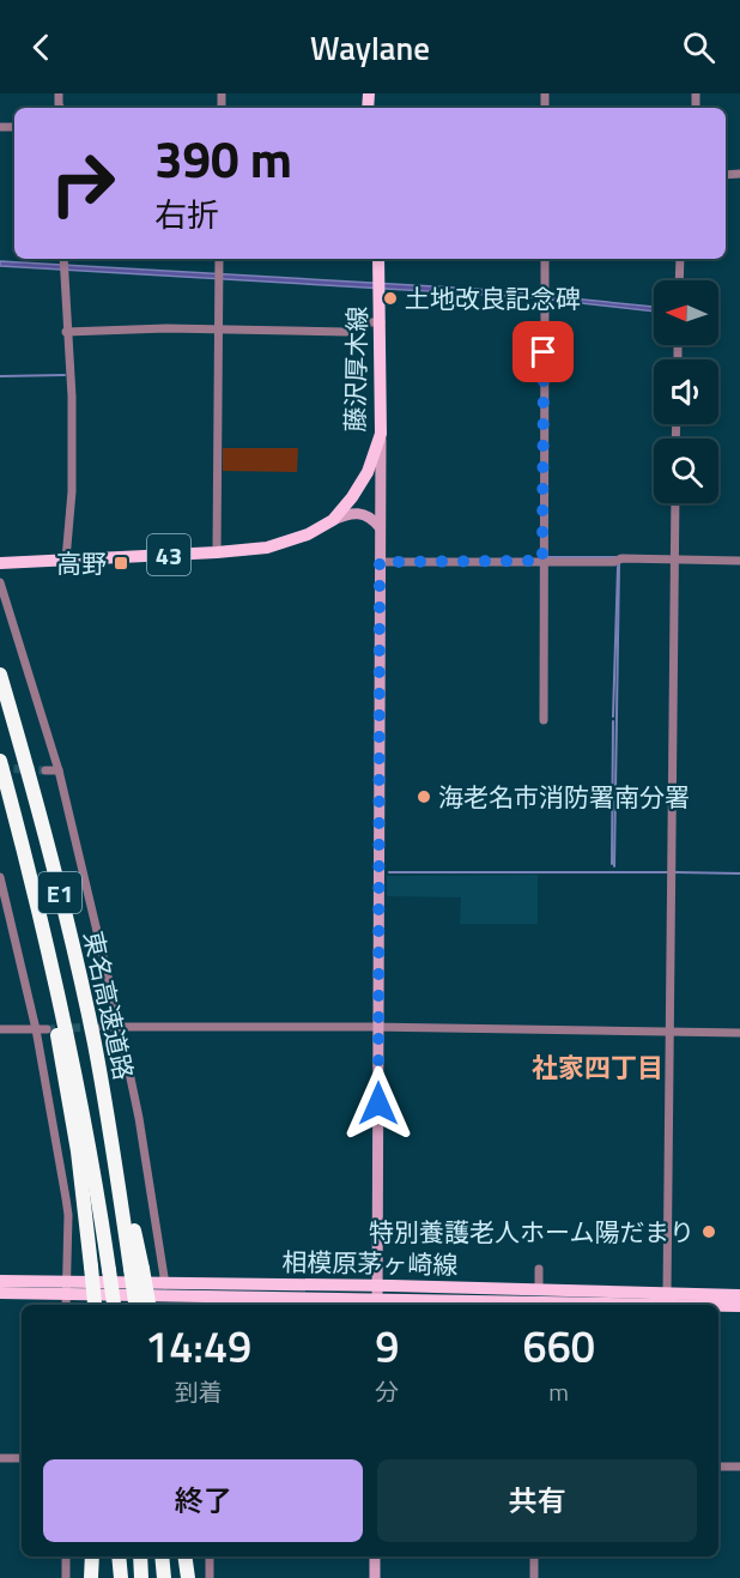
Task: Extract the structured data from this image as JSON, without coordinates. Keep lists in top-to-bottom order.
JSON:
{
  "streets": {
    "highway": ["E1", "東名高速道路"],
    "main road": ["藤沢厚木線", "43", "相模原茅ヶ崎線"]
  },
  "districts": ["社家四丁目"],
  "places": {
    "other": ["土地改良記念碑", "海老名市消防署南分署", "特別養護老人ホーム陽だまり"],
    "transit": ["高野"]
  },
  "north": "left",
  "page": {
    "header": "Waylane",
    "turn": ["390 m", "右折"],
    "eta": [
      "14:49",
      "到着",
      "9",
      "分",
      "660",
      "m"
    ],
    "buttons": ["終了", "共有"]
  }
}
